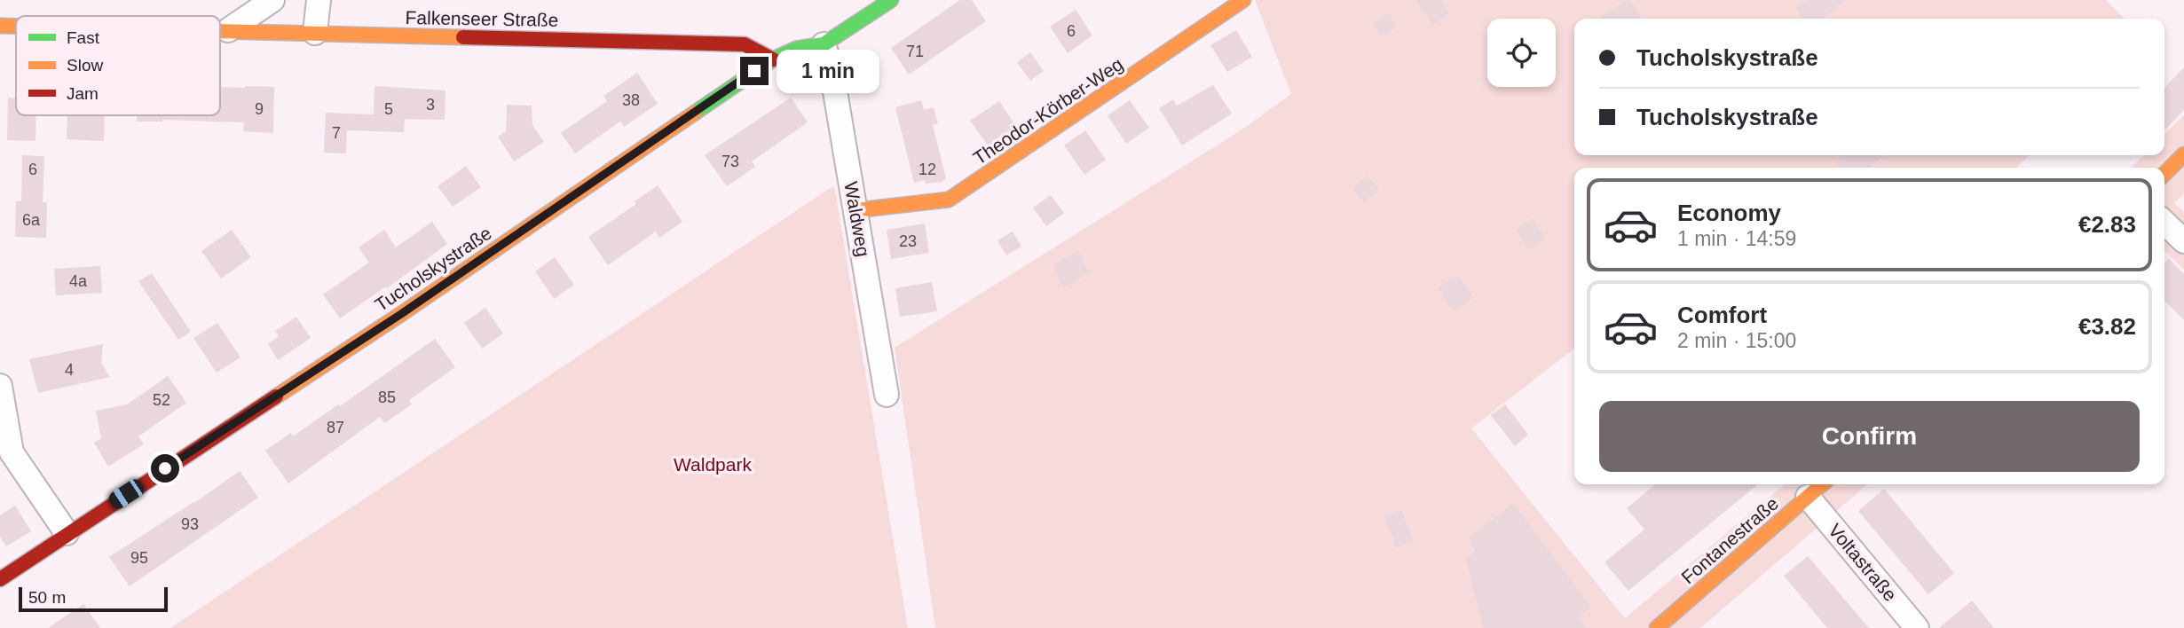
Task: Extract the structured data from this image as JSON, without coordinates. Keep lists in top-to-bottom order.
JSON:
{
  "streets": {
    "street": [
      "Falkenseer Straße",
      "Theodor-Körber-Weg",
      "Waldweg",
      "Tucholskystraße",
      "Fontanestraße",
      "Voltastraße"
    ]
  },
  "crossings": [
    ["Falkenseer Straße", "Tucholskystraße"],
    ["Theodor-Körber-Weg", "Waldweg"],
    ["Waldweg", "Tucholskystraße"],
    ["Fontanestraße", "Voltastraße"]
  ],
  "parks": ["Waldpark"],
  "house_numbers": [
    "6",
    "71",
    "38",
    "3",
    "9",
    "5",
    "7",
    "73",
    "6",
    "12",
    "6a",
    "23",
    "4a",
    "4",
    "85",
    "52",
    "87",
    "93",
    "95"
  ],
  "legend": ["Fast", "Slow", "Jam"],
  "scale_bar": "50 m",
  "page": {
    "banner": ["Tucholskystraße", "Tucholskystraße"],
    "bubble": "1 min",
    "list": [
      {
        "name": "Economy",
        "note": "1 min · 14:59",
        "value": "€2.83"
      },
      {
        "name": "Comfort",
        "note": "2 min · 15:00",
        "value": "€3.82"
      }
    ],
    "buttons": "Confirm",
    "scale": "50 m"
  }
}
